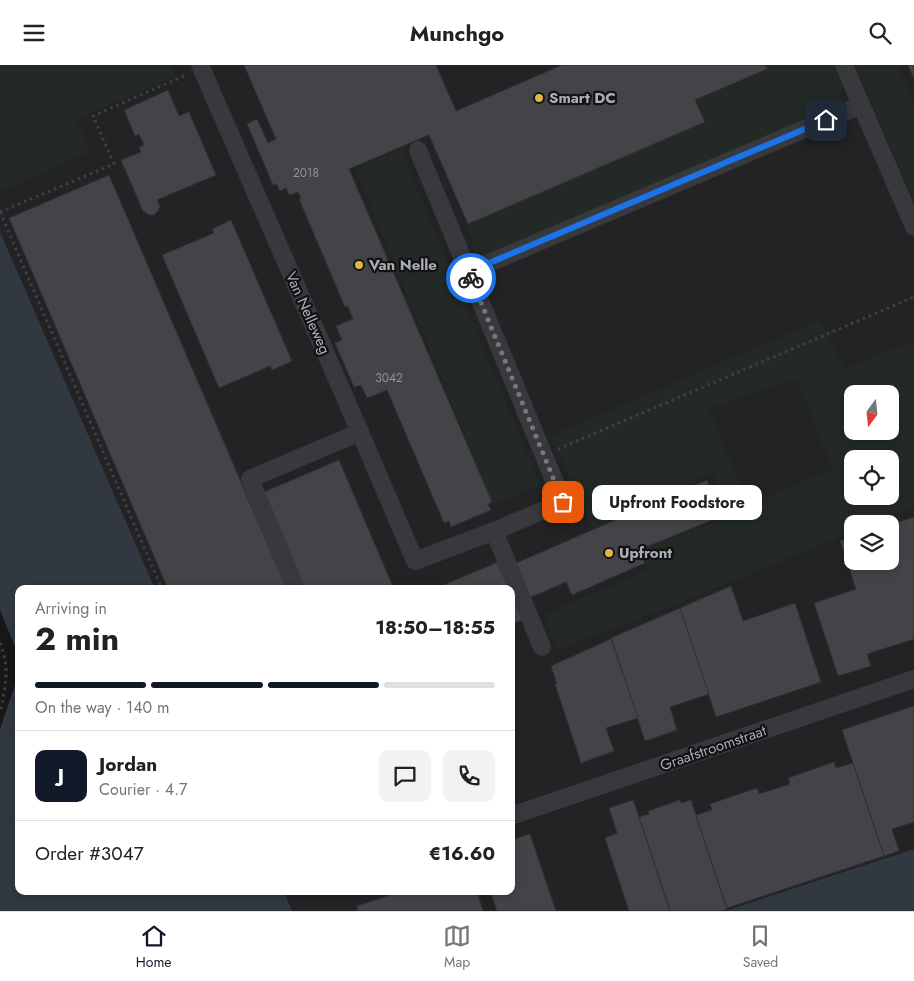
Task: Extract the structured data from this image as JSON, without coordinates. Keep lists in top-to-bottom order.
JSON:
{
  "streets": {
    "street": ["Van Nelleweg", "Graafstroomstraat"]
  },
  "places": [
    "Smart DC",
    "Van Nelle",
    "Upfront Foodstore",
    "Upfront"
  ],
  "house_numbers": ["2018", "3042"],
  "north": "bottom",
  "page": {
    "header": "Munchgo",
    "bubble": "Upfront Foodstore",
    "heading": ["2 min", "Arriving in", "18:50–18:55"],
    "panel": [
      "Jordan",
      "Courier · 4.7",
      "Order #3047",
      "€16.60"
    ],
    "bar": "On the way · 140 m",
    "round": "J",
    "tabs": ["Home", "Map", "Saved"]
  }
}
